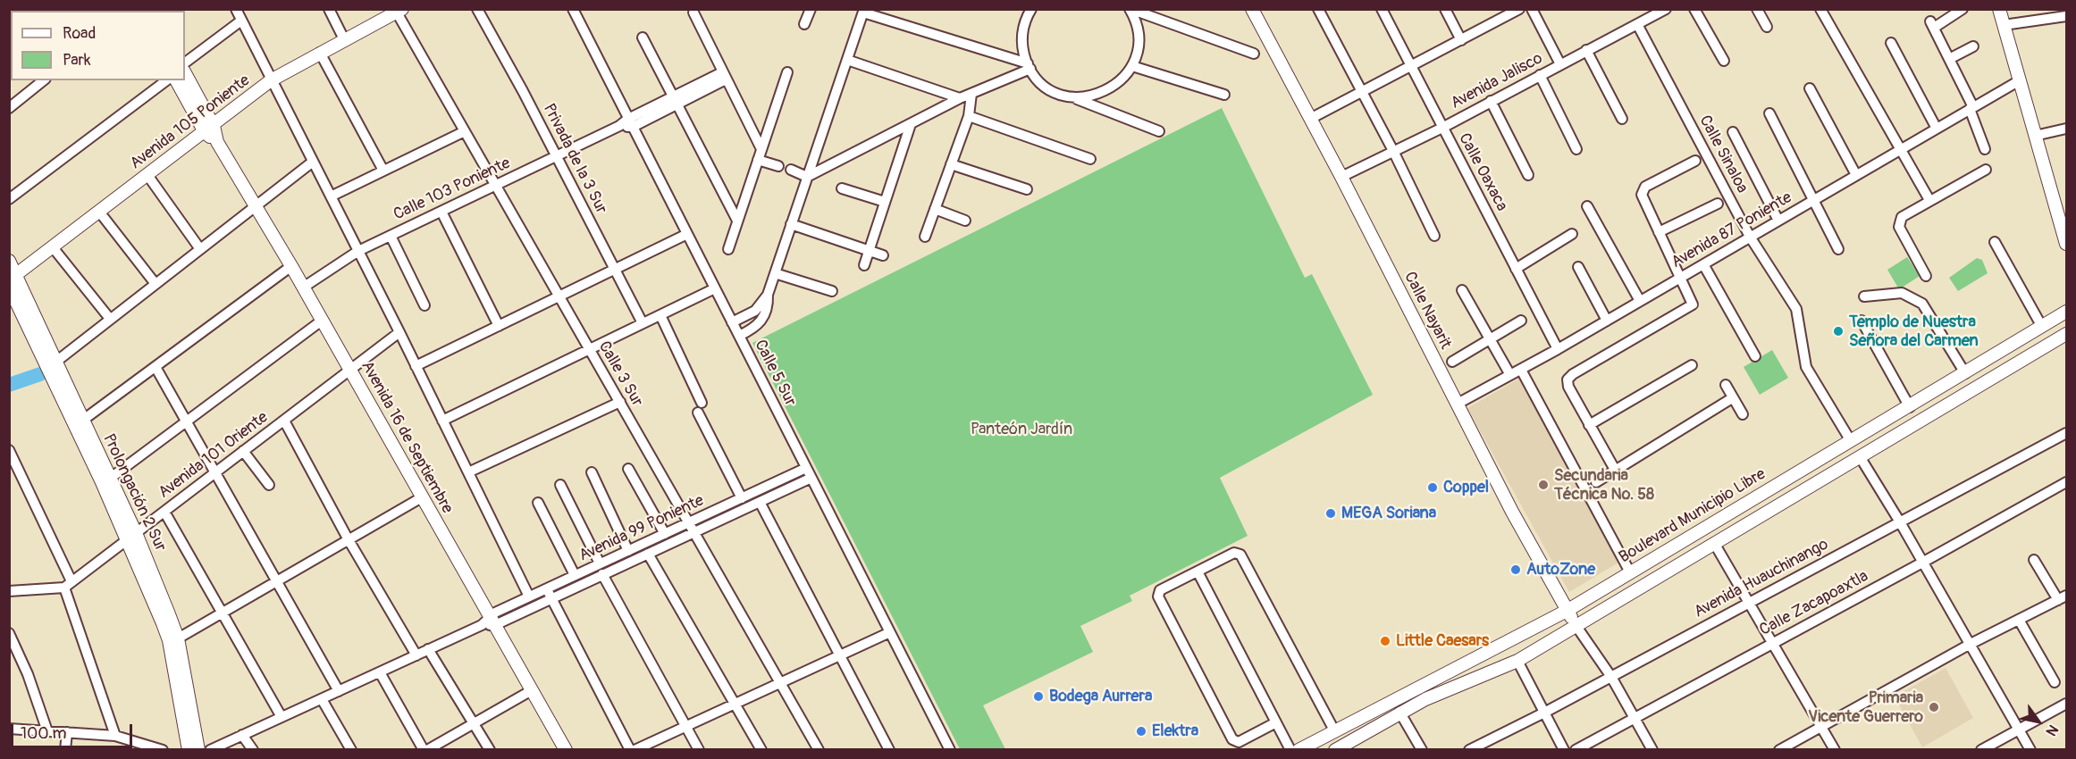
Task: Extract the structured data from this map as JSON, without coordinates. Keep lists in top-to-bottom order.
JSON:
{
  "streets": {
    "main road": [
      "Avenida 105 Poniente",
      "Calle Nayarit",
      "Avenida 16 de Septiembre",
      "Prolongación 2 Sur",
      "Boulevard Municipio Libre"
    ],
    "street": [
      "Avenida Jalisco",
      "Calle Sinaloa",
      "Privada de la 3 Sur",
      "Calle Oaxaca",
      "Calle 103 Poniente",
      "Avenida 87 Poniente",
      "Calle 5 Sur",
      "Calle 3 Sur",
      "Avenida 101 Oriente",
      "Avenida 99 Poniente",
      "Avenida Huauchinango",
      "Calle Zacapoaxtla"
    ]
  },
  "crossings": [
    ["Avenida Jalisco", "Calle Sinaloa"],
    ["Avenida Jalisco", "Calle Oaxaca"],
    ["Avenida Jalisco", "Calle Nayarit"],
    ["Avenida 105 Poniente", "Calle 3 Sur"],
    ["Avenida 105 Poniente", "Avenida 16 de Septiembre"],
    ["Avenida 105 Poniente", "Prolongación 2 Sur"],
    ["Calle Sinaloa", "Avenida 87 Poniente"],
    ["Calle Sinaloa", "Boulevard Municipio Libre"],
    ["Privada de la 3 Sur", "Calle 103 Poniente"],
    ["Calle Oaxaca", "Avenida 87 Poniente"],
    ["Calle 103 Poniente", "Calle 5 Sur"],
    ["Calle 103 Poniente", "Calle 3 Sur"],
    ["Calle 103 Poniente", "Avenida 16 de Septiembre"],
    ["Avenida 87 Poniente", "Calle Nayarit"],
    ["Calle Nayarit", "Boulevard Municipio Libre"],
    ["Calle 5 Sur", "Avenida 99 Poniente"],
    ["Calle 3 Sur", "Avenida 99 Poniente"],
    ["Avenida 16 de Septiembre", "Avenida 101 Oriente"],
    ["Avenida 16 de Septiembre", "Avenida 99 Poniente"],
    ["Avenida 101 Oriente", "Prolongación 2 Sur"]
  ],
  "parks": ["Panteón Jardín"],
  "places": [
    "Templo de Nuestra Señora del Carmen",
    "Secundaria Técnica No. 58",
    "Coppel",
    "MEGA Soriana",
    "AutoZone",
    "Little Caesars",
    "Bodega Aurrera",
    "Primaria Vicente Guerrero",
    "Elektra"
  ],
  "legend": ["Road", "Park"],
  "scale_bar": "100 m",
  "north": "bottom right"
}
